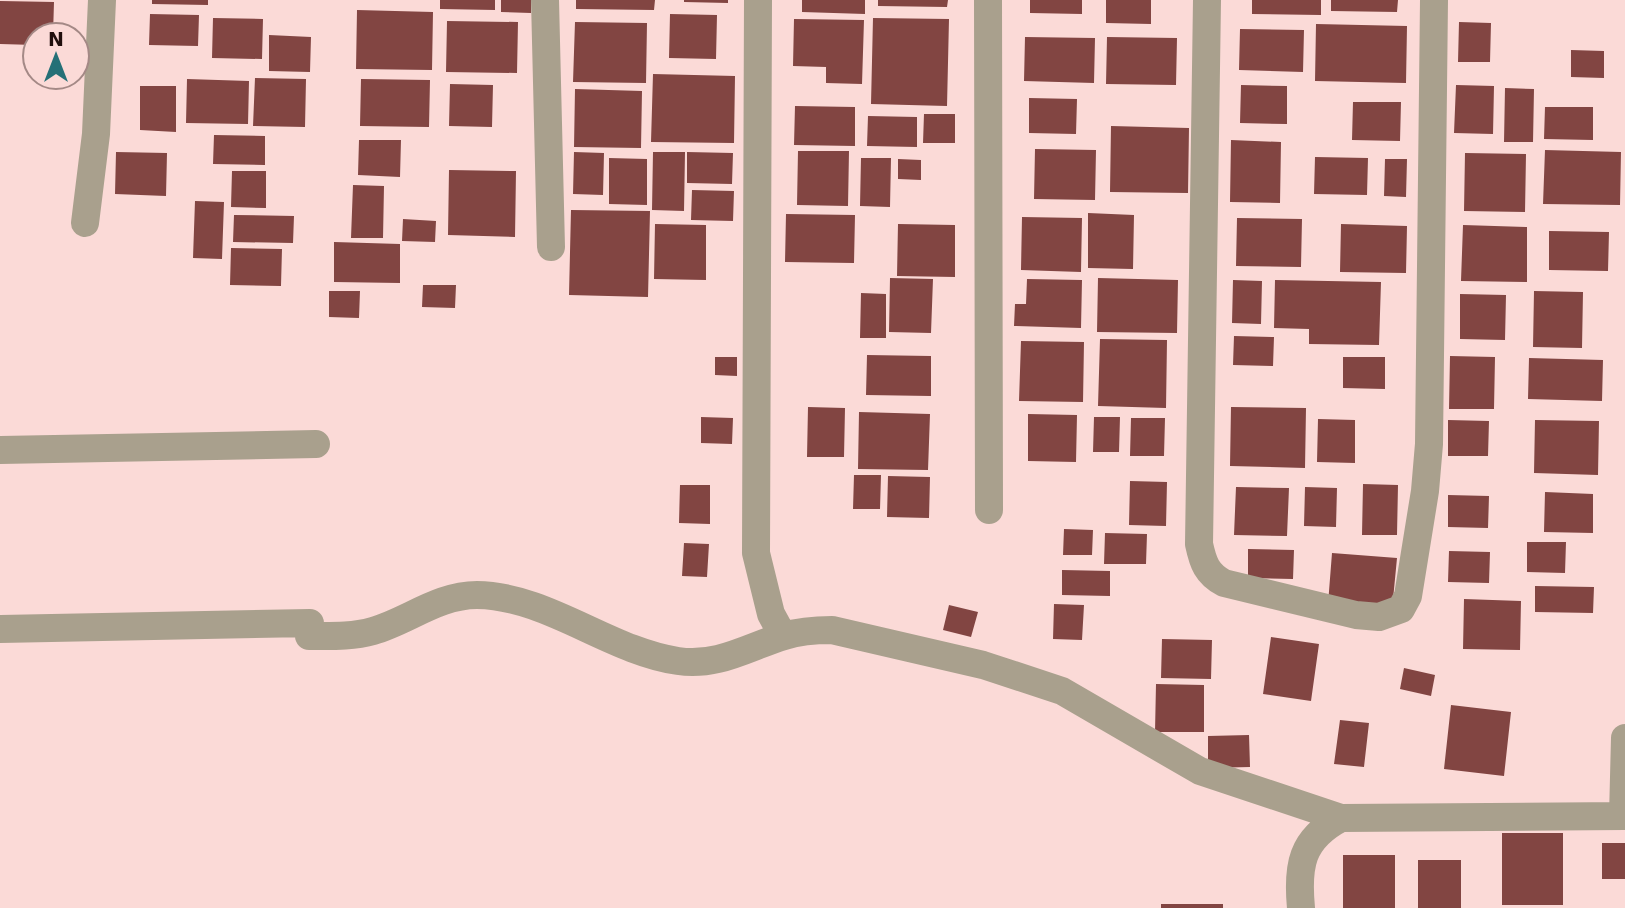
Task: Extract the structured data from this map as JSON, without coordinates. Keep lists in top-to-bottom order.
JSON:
{
  "north": "top"
}
